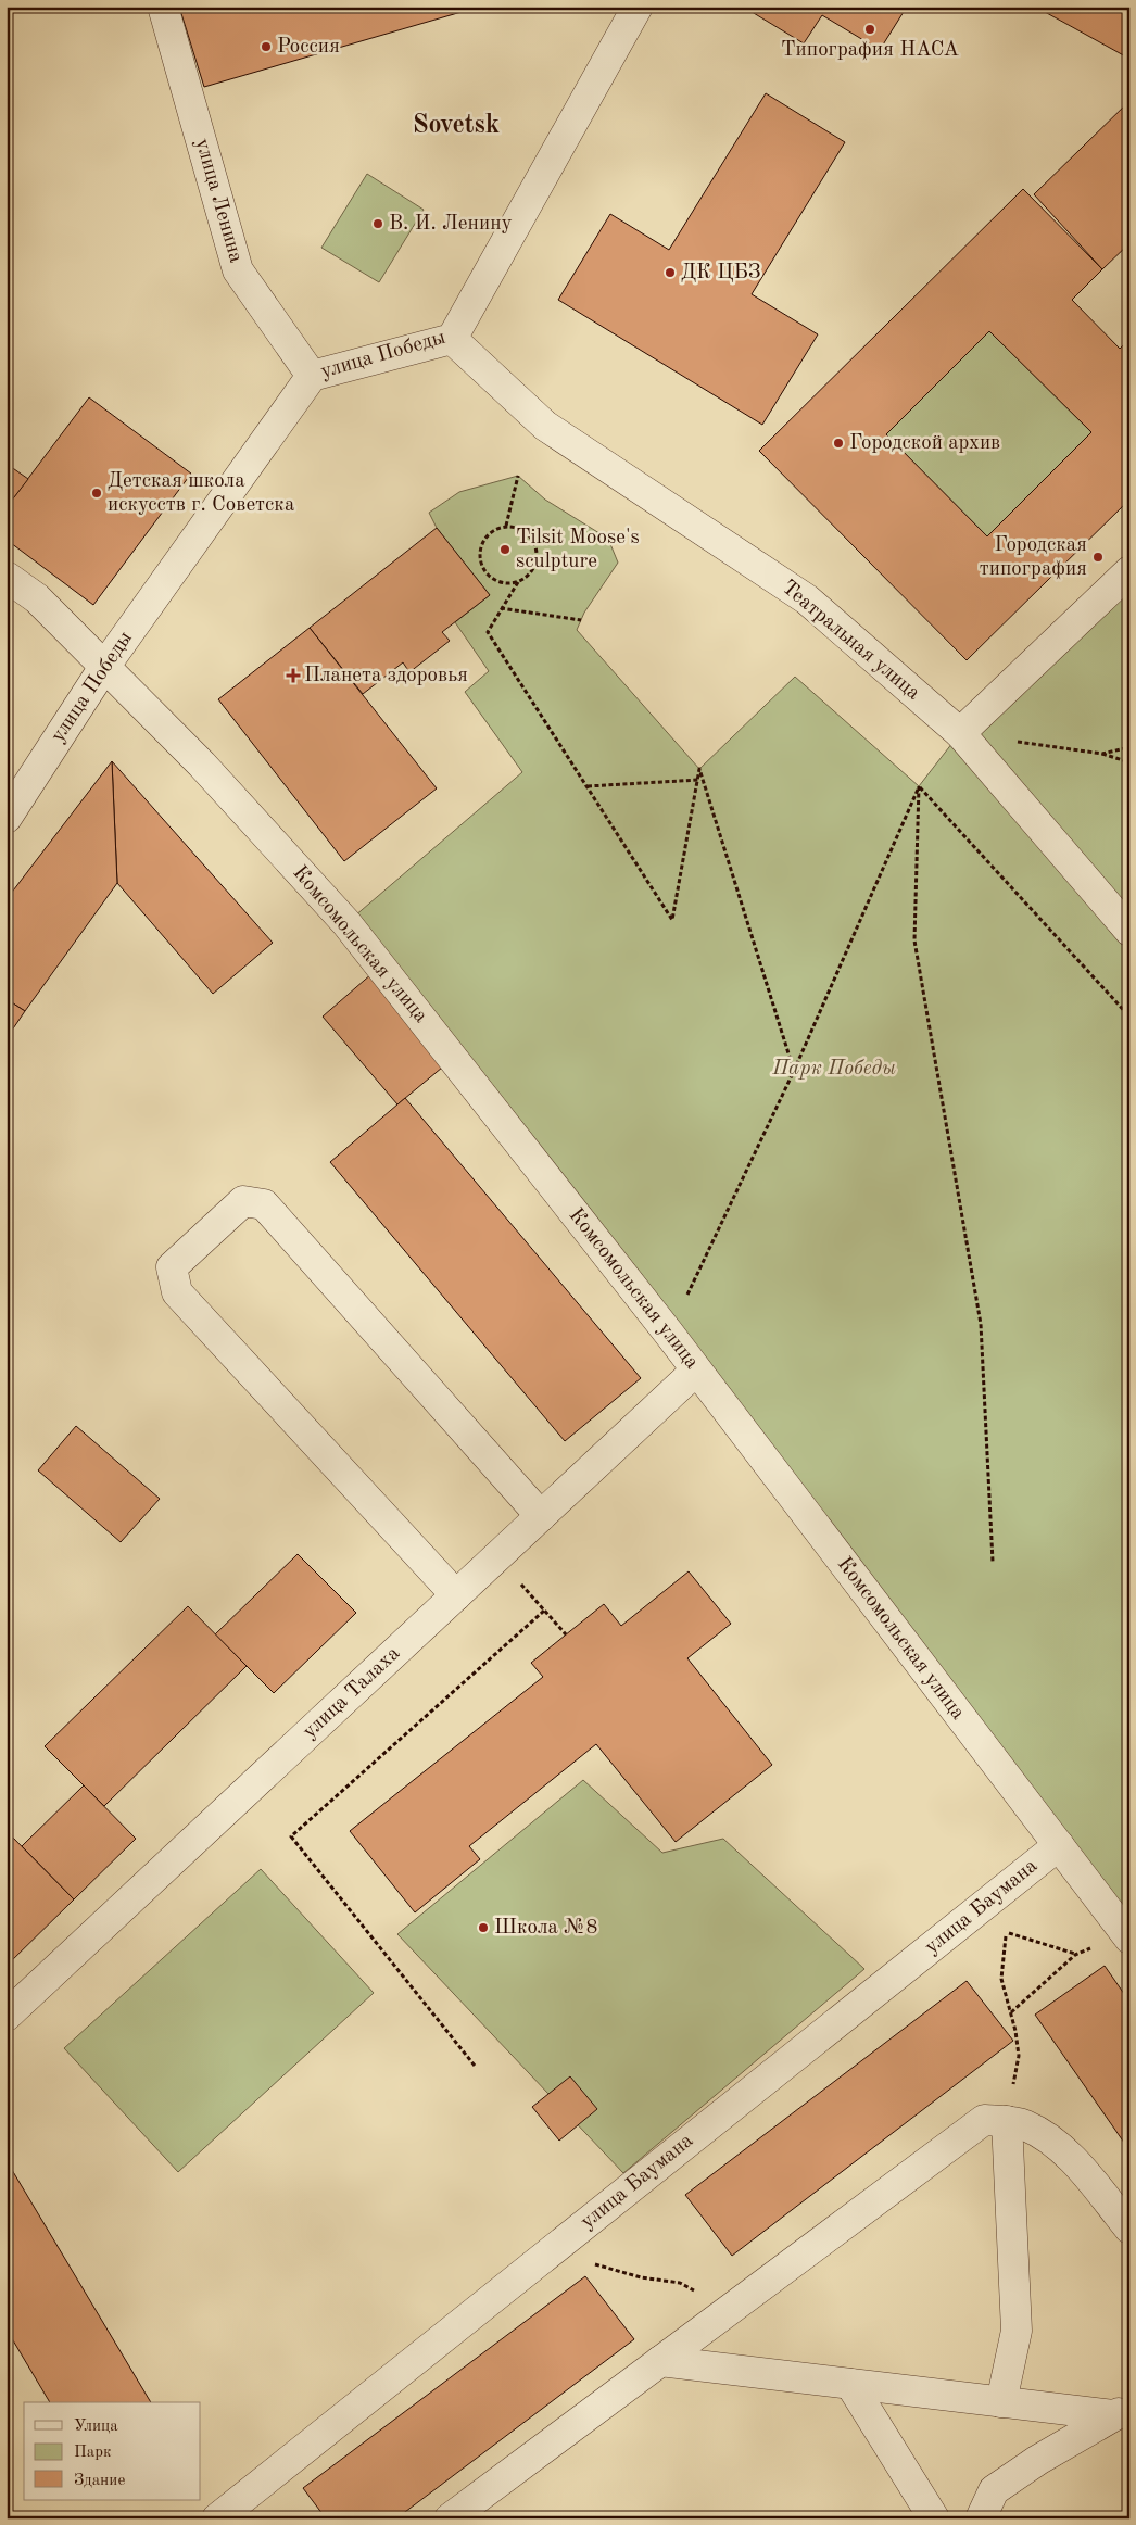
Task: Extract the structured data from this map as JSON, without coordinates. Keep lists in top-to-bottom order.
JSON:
{
  "streets": {
    "street": [
      "улица Ленина",
      "улица Победы",
      "Театральная улица",
      "Комсомольская улица",
      "улица Талаха",
      "улица Баумана"
    ]
  },
  "crossings": [
    ["улица Ленина", "улица Победы"],
    ["улица Победы", "Театральная улица"],
    ["улица Победы", "Комсомольская улица"],
    ["Комсомольская улица", "улица Талаха"],
    ["Комсомольская улица", "улица Баумана"]
  ],
  "districts": ["Sovetsk"],
  "parks": ["Парк Победы"],
  "places": {
    "other": [
      "Типография НАСА",
      "Россия",
      "В. И. Ленину",
      "ДК ЦБЗ",
      "Городской архив",
      "Детская школа искусств г. Советска",
      "Tilsit Moose's sculpture",
      "Городская типография",
      "Школа №8"
    ],
    "health": ["Планета здоровья"]
  },
  "legend": ["Улица", "Парк", "Здание"]
}
